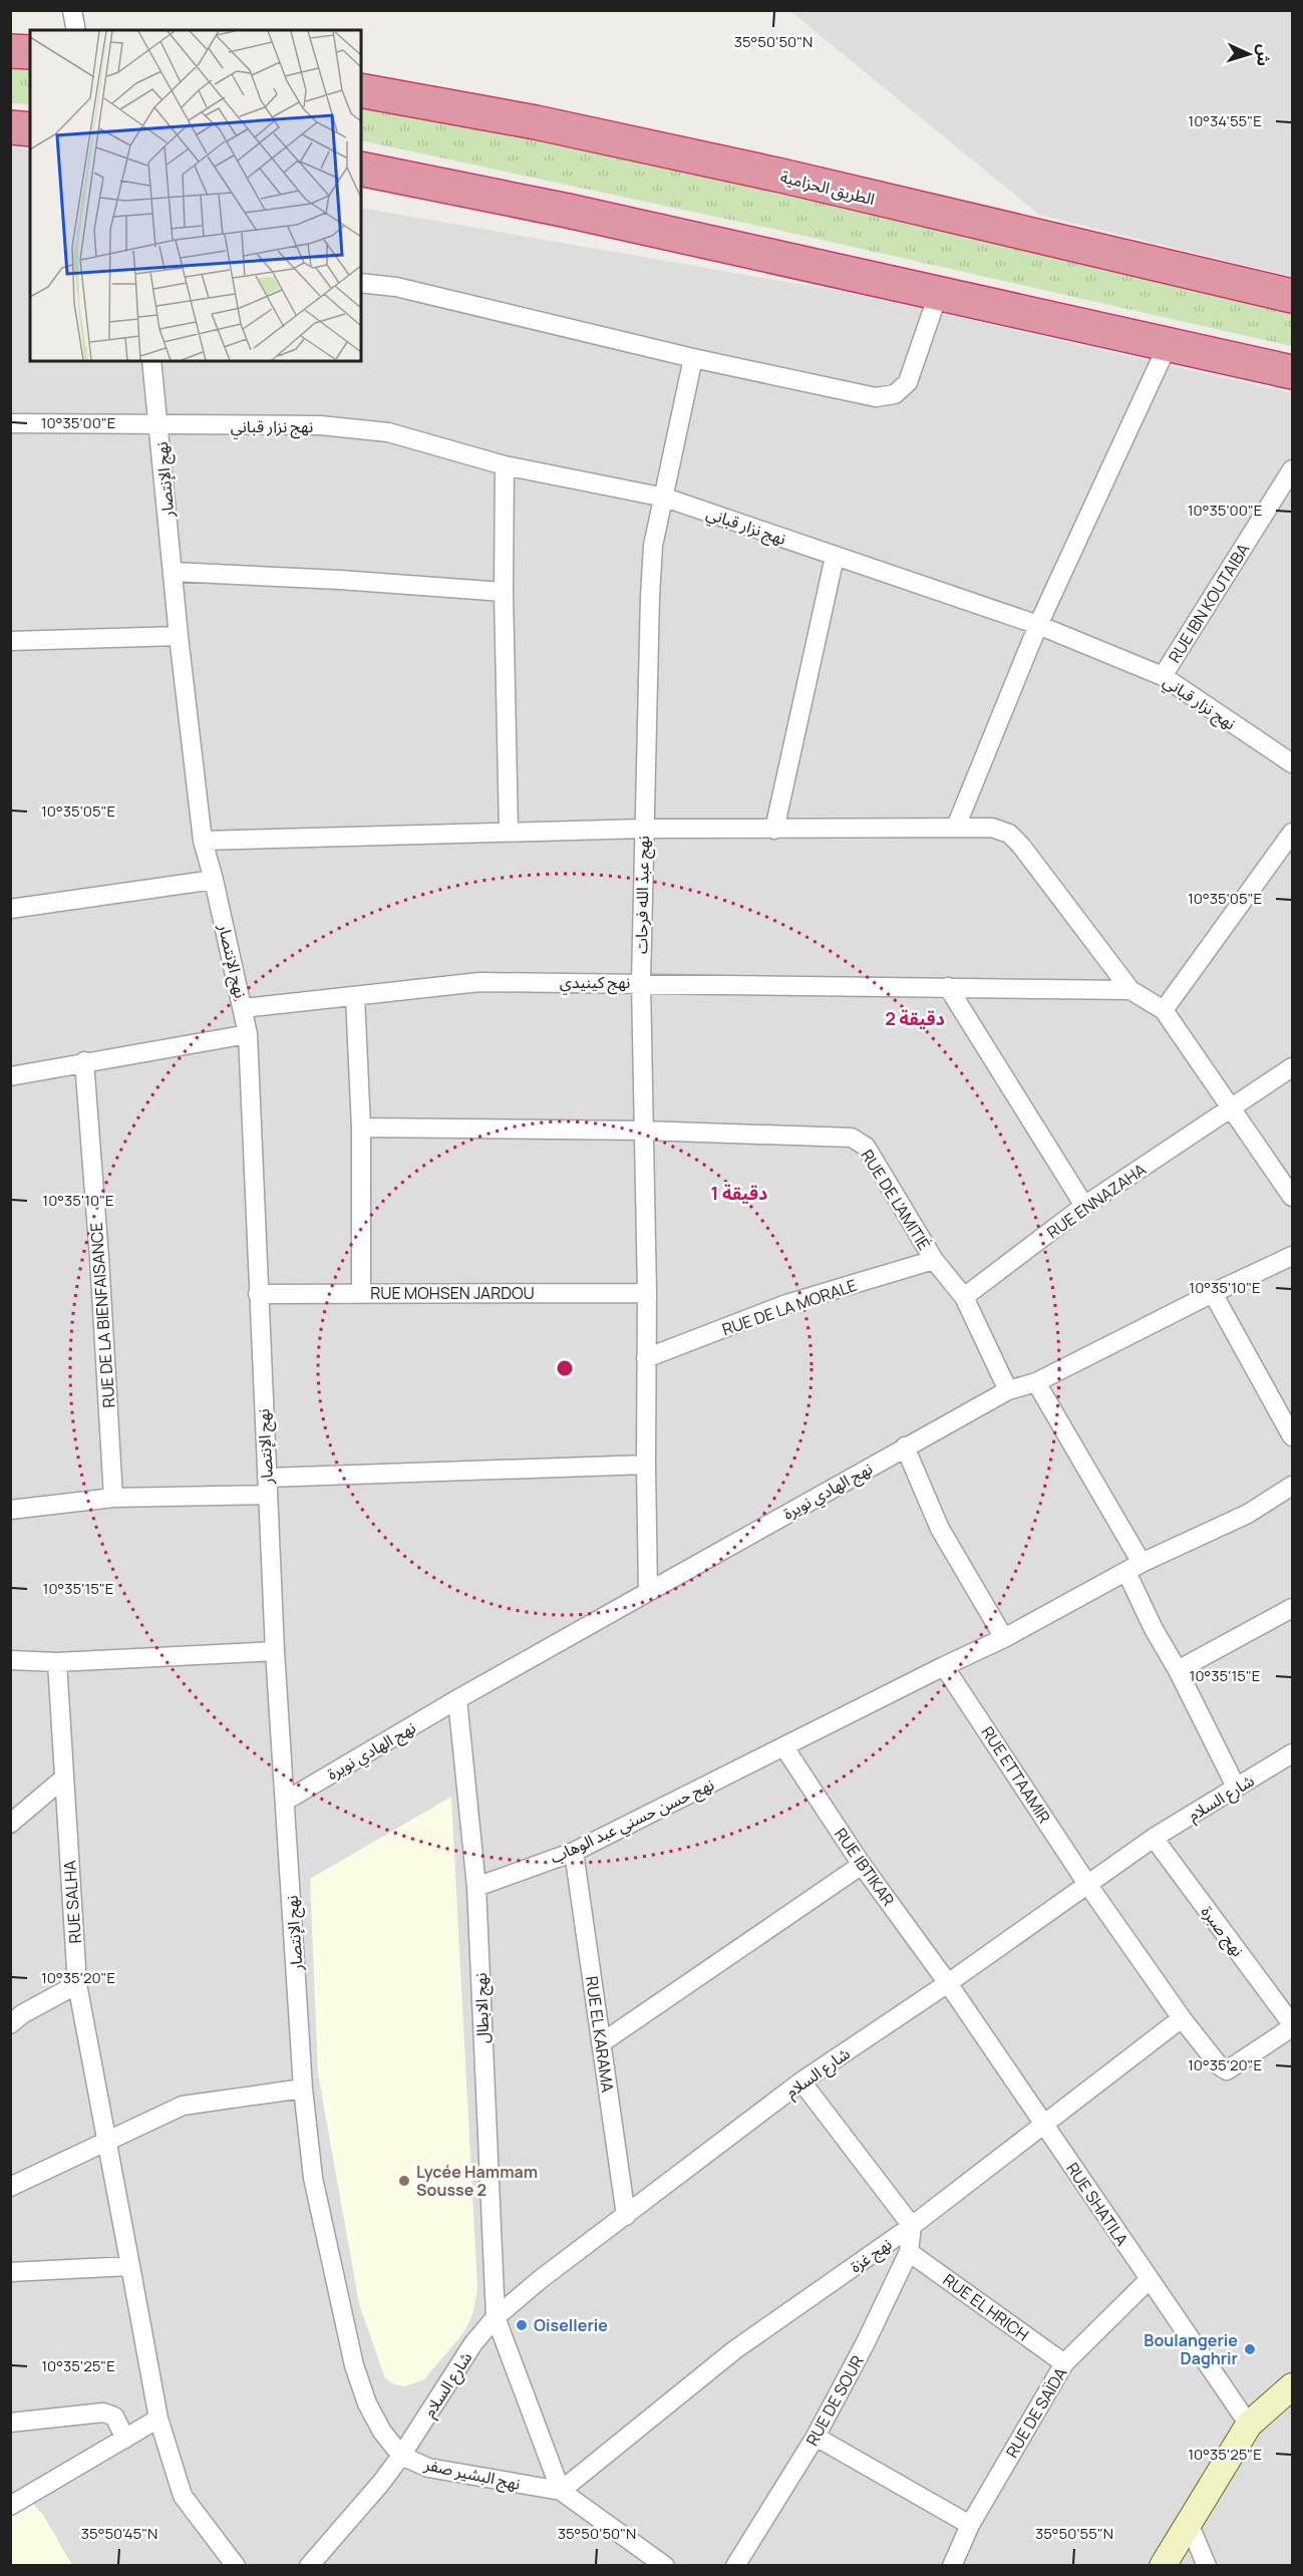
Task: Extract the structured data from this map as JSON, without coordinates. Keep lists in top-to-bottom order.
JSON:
{
  "streets": {
    "highway": ["الطريق الحزامية"],
    "street": [
      "نهج نزار قباني",
      "نهج الإنتصار",
      "RUE IBN KOUTAIBA",
      "نهج عبد الله فرحات",
      "نهج كينيدي",
      "RUE DE L'AMITIÉ",
      "RUE ENNAZAHA",
      "RUE MOHSEN JARDOU",
      "RUE DE LA MORALE",
      "RUE DE LA BIENFAISANCE",
      "نهج الهادي نويرة",
      "RUE ETTAAMIR",
      "شارع السلام",
      "نهج حسن حسني عبد الوهاب",
      "RUE IBTIKAR",
      "RUE SALHA",
      "نهج صبرة",
      "نهج الابطال",
      "RUE EL KARAMA",
      "RUE SHATILA",
      "نهج غزة",
      "RUE EL HRICH",
      "RUE DE SOUR",
      "RUE DE SAÏDA",
      "نهج البشير صفر"
    ]
  },
  "crossings": [
    ["نهج نزار قباني", "نهج الإنتصار"],
    ["نهج نزار قباني", "RUE IBN KOUTAIBA"],
    ["نهج نزار قباني", "نهج عبد الله فرحات"],
    ["نهج الإنتصار", "نهج كينيدي"],
    ["نهج الإنتصار", "RUE MOHSEN JARDOU"],
    ["نهج الإنتصار", "نهج الهادي نويرة"],
    ["نهج الإنتصار", "شارع السلام"],
    ["نهج الإنتصار", "نهج البشير صفر"],
    ["نهج عبد الله فرحات", "نهج كينيدي"],
    ["نهج عبد الله فرحات", "RUE DE L'AMITIÉ"],
    ["نهج عبد الله فرحات", "RUE MOHSEN JARDOU"],
    ["نهج عبد الله فرحات", "RUE DE LA MORALE"],
    ["نهج عبد الله فرحات", "نهج الهادي نويرة"],
    ["RUE DE L'AMITIÉ", "RUE ENNAZAHA"],
    ["RUE DE L'AMITIÉ", "RUE DE LA MORALE"],
    ["RUE DE L'AMITIÉ", "نهج الهادي نويرة"],
    ["نهج الهادي نويرة", "نهج الابطال"],
    ["RUE ETTAAMIR", "شارع السلام"],
    ["RUE ETTAAMIR", "نهج حسن حسني عبد الوهاب"],
    ["RUE ETTAAMIR", "نهج صبرة"],
    ["RUE ETTAAMIR", "نهج غزة"],
    ["شارع السلام", "RUE IBTIKAR"],
    ["شارع السلام", "نهج صبرة"],
    ["شارع السلام", "نهج الابطال"],
    ["شارع السلام", "RUE EL KARAMA"],
    ["شارع السلام", "RUE SHATILA"],
    ["شارع السلام", "نهج البشير صفر"],
    ["نهج حسن حسني عبد الوهاب", "RUE IBTIKAR"],
    ["نهج حسن حسني عبد الوهاب", "نهج الابطال"],
    ["نهج حسن حسني عبد الوهاب", "RUE EL KARAMA"],
    ["RUE IBTIKAR", "RUE SHATILA"],
    ["نهج الابطال", "نهج غزة"],
    ["نهج الابطال", "نهج البشير صفر"],
    ["RUE SHATILA", "نهج غزة"],
    ["RUE SHATILA", "RUE DE SAÏDA"],
    ["نهج غزة", "RUE DE SOUR"],
    ["نهج غزة", "نهج البشير صفر"],
    ["RUE EL HRICH", "RUE DE SOUR"],
    ["RUE EL HRICH", "RUE DE SAÏDA"]
  ],
  "places": ["Lycée Hammam Sousse 2", "Oisellerie", "Boulangerie Daghrir"],
  "north": "right",
  "coordinates": [
    "35°50'50\"N",
    "10°34'55\"E",
    "10°35'00\"E",
    "10°35'05\"E",
    "10°35'10\"E",
    "10°35'15\"E",
    "10°35'20\"E",
    "10°35'25\"E",
    "35°50'45\"N",
    "35°50'55\"N"
  ],
  "rings": ["2 دقيقة", "1 دقيقة"]
}
